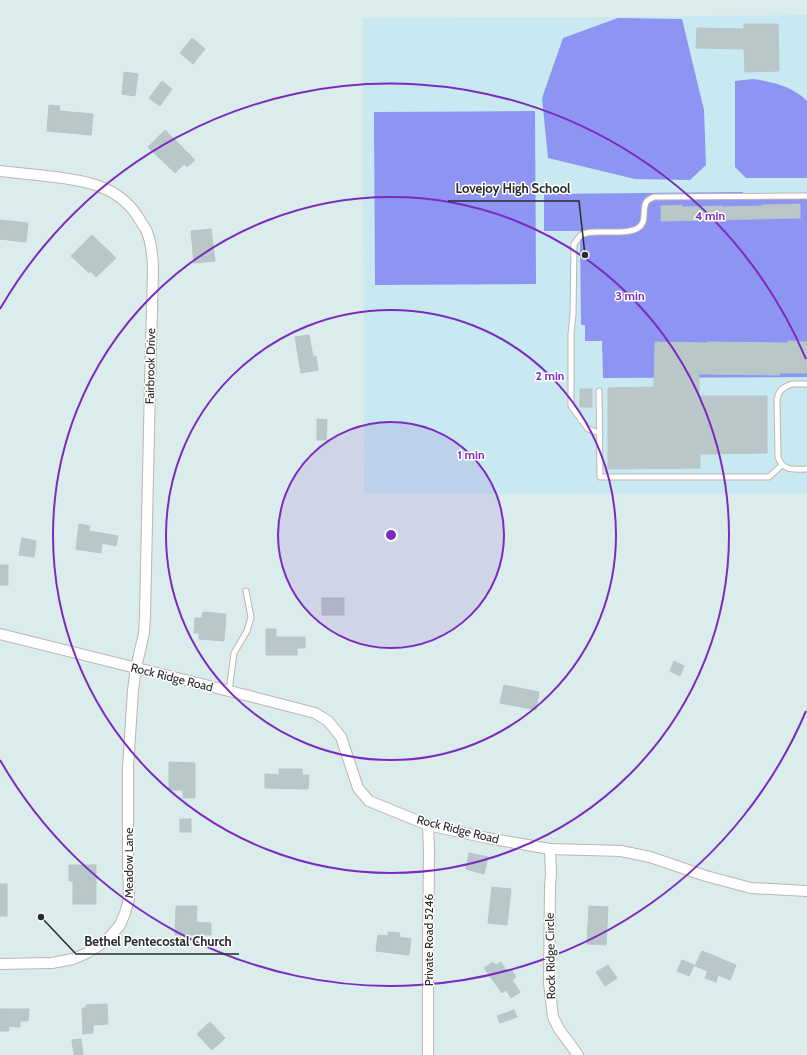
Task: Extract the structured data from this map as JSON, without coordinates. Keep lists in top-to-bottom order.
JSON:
{
  "streets": {
    "street": [
      "Fairbrook Drive",
      "Rock Ridge Road",
      "Meadow Lane",
      "Private Road 5246",
      "Rock Ridge Circle"
    ]
  },
  "crossings": [
    ["Fairbrook Drive", "Rock Ridge Road"],
    ["Fairbrook Drive", "Meadow Lane"],
    ["Rock Ridge Road", "Meadow Lane"],
    ["Rock Ridge Road", "Private Road 5246"],
    ["Rock Ridge Road", "Rock Ridge Circle"]
  ],
  "places": ["Lovejoy High School", "Bethel Pentecostal Church"],
  "rings": [
    "4 min",
    "3 min",
    "2 min",
    "1 min"
  ]
}
